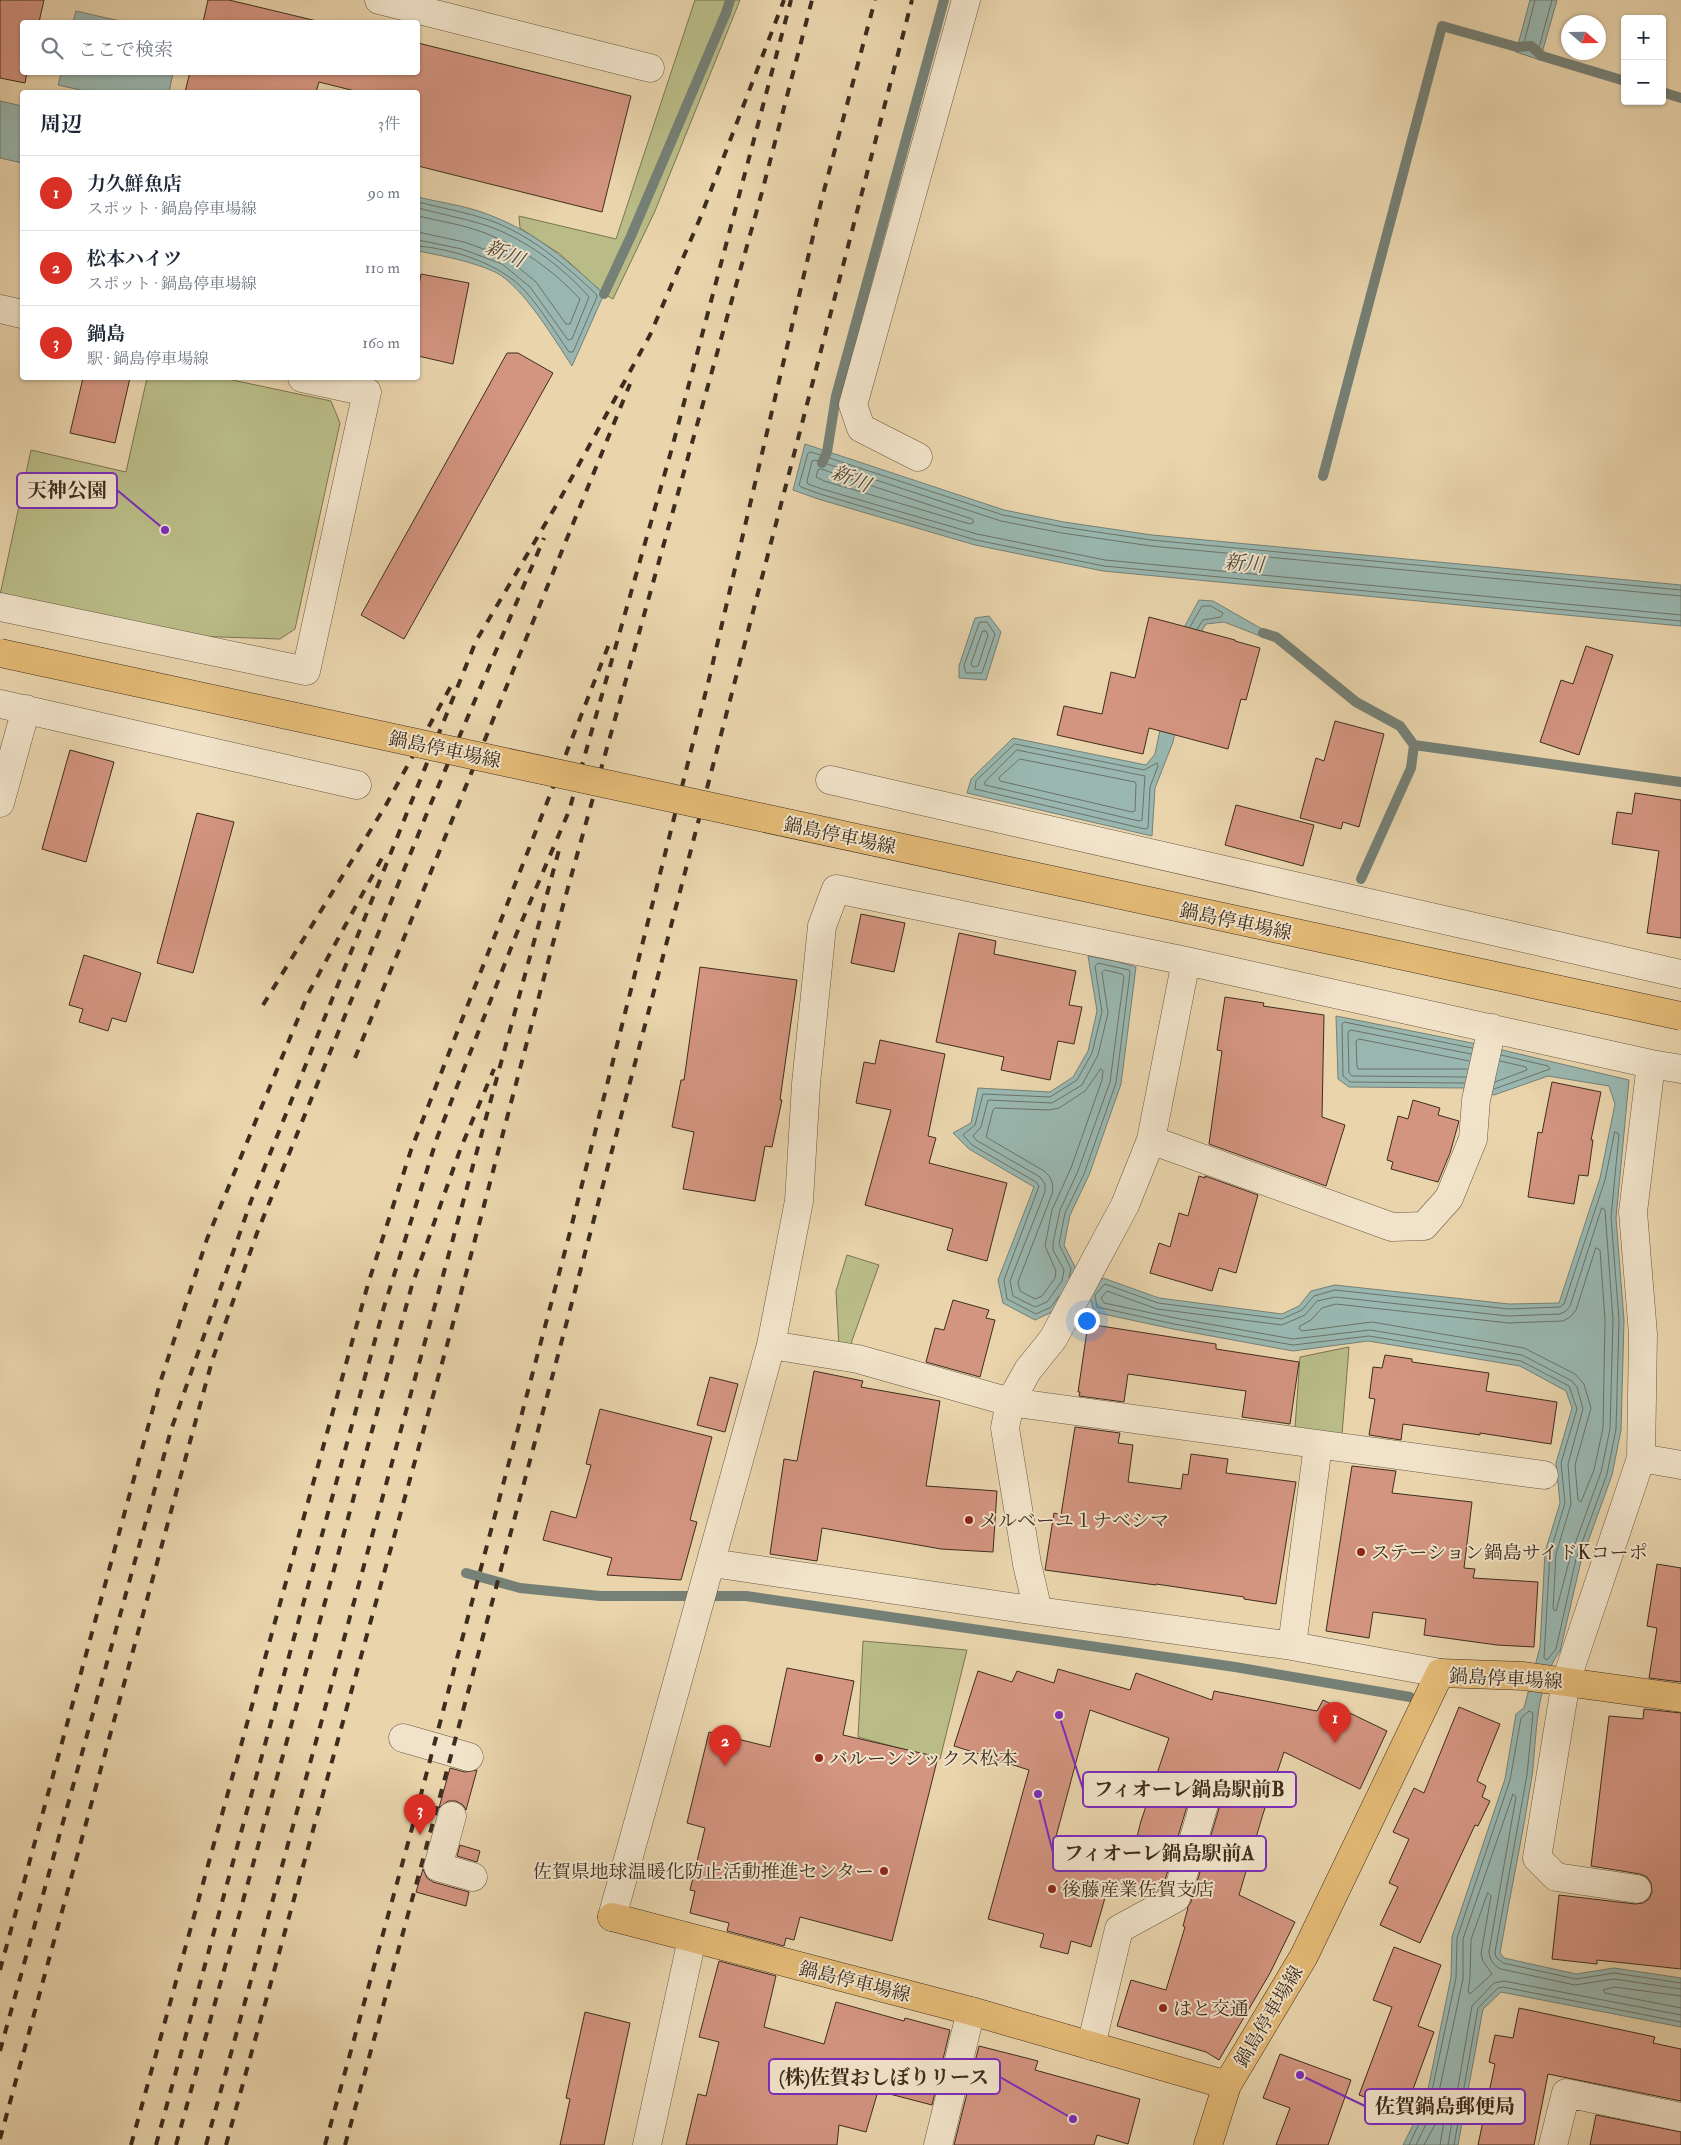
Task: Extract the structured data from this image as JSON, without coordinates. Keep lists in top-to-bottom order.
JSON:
{
  "streets": {
    "main road": ["鍋島停車場線"]
  },
  "water": ["新川"],
  "places": [
    "天神公園",
    "メルベーユ１ナベシマ",
    "ステーション鍋島サイドKコーポ",
    "フィオーレ鍋島駅前B",
    "バルーンシックス松本",
    "フィオーレ鍋島駅前A",
    "佐賀県地球温暖化防止活動推進センター",
    "後藤産業佐賀支店",
    "はと交通",
    "佐賀鍋島郵便局",
    "(株)佐賀おしぼりリース"
  ],
  "north": "right",
  "page": {
    "map_buttons": ["+", "−"],
    "search": "ここで検索",
    "heading": ["周辺", "3件"],
    "list": [
      {
        "mark": "1",
        "name": "力久鮮魚店",
        "note": "スポット · 鍋島停車場線",
        "value": "90 m"
      },
      {
        "mark": "2",
        "name": "松本ハイツ",
        "note": "スポット · 鍋島停車場線",
        "value": "110 m"
      },
      {
        "mark": "3",
        "name": "鍋島",
        "note": "駅 · 鍋島停車場線",
        "value": "160 m"
      }
    ],
    "pins": ["1", "2", "3"]
  }
}
